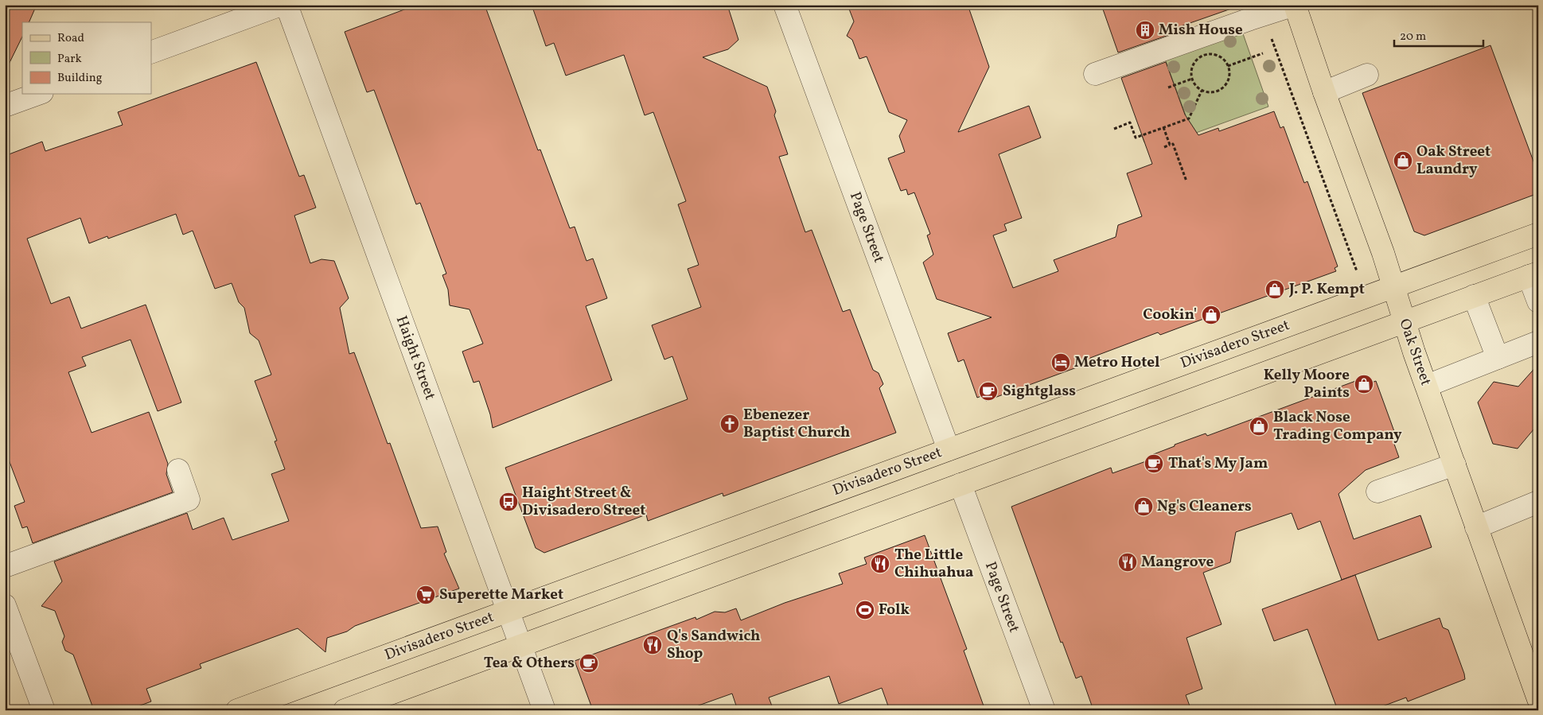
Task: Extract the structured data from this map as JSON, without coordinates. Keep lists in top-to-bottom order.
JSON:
{
  "streets": {
    "main road": ["Divisadero Street", "Oak Street"],
    "street": ["Page Street", "Haight Street"]
  },
  "crossings": [
    ["Page Street", "Divisadero Street"],
    ["Divisadero Street", "Oak Street"],
    ["Divisadero Street", "Haight Street"]
  ],
  "places": {
    "building": ["Mish House"],
    "shop": [
      "Oak Street Laundry",
      "J. P. Kempt",
      "Cookin'",
      "Kelly Moore Paints",
      "Black Nose Trading Company",
      "Ng's Cleaners"
    ],
    "hotel": ["Metro Hotel"],
    "cafe": ["Sightglass", "That's My Jam", "Tea & Others"],
    "church": ["Ebenezer Baptist Church"],
    "bus stop": ["Haight Street & Divisadero Street"],
    "restaurant": ["Mangrove", "The Little Chihuahua", "Q's Sandwich Shop"],
    "supermarket": ["Superette Market"],
    "sports": ["Folk"]
  },
  "legend": ["Road", "Park", "Building"],
  "scale_bar": "20 m"
}
